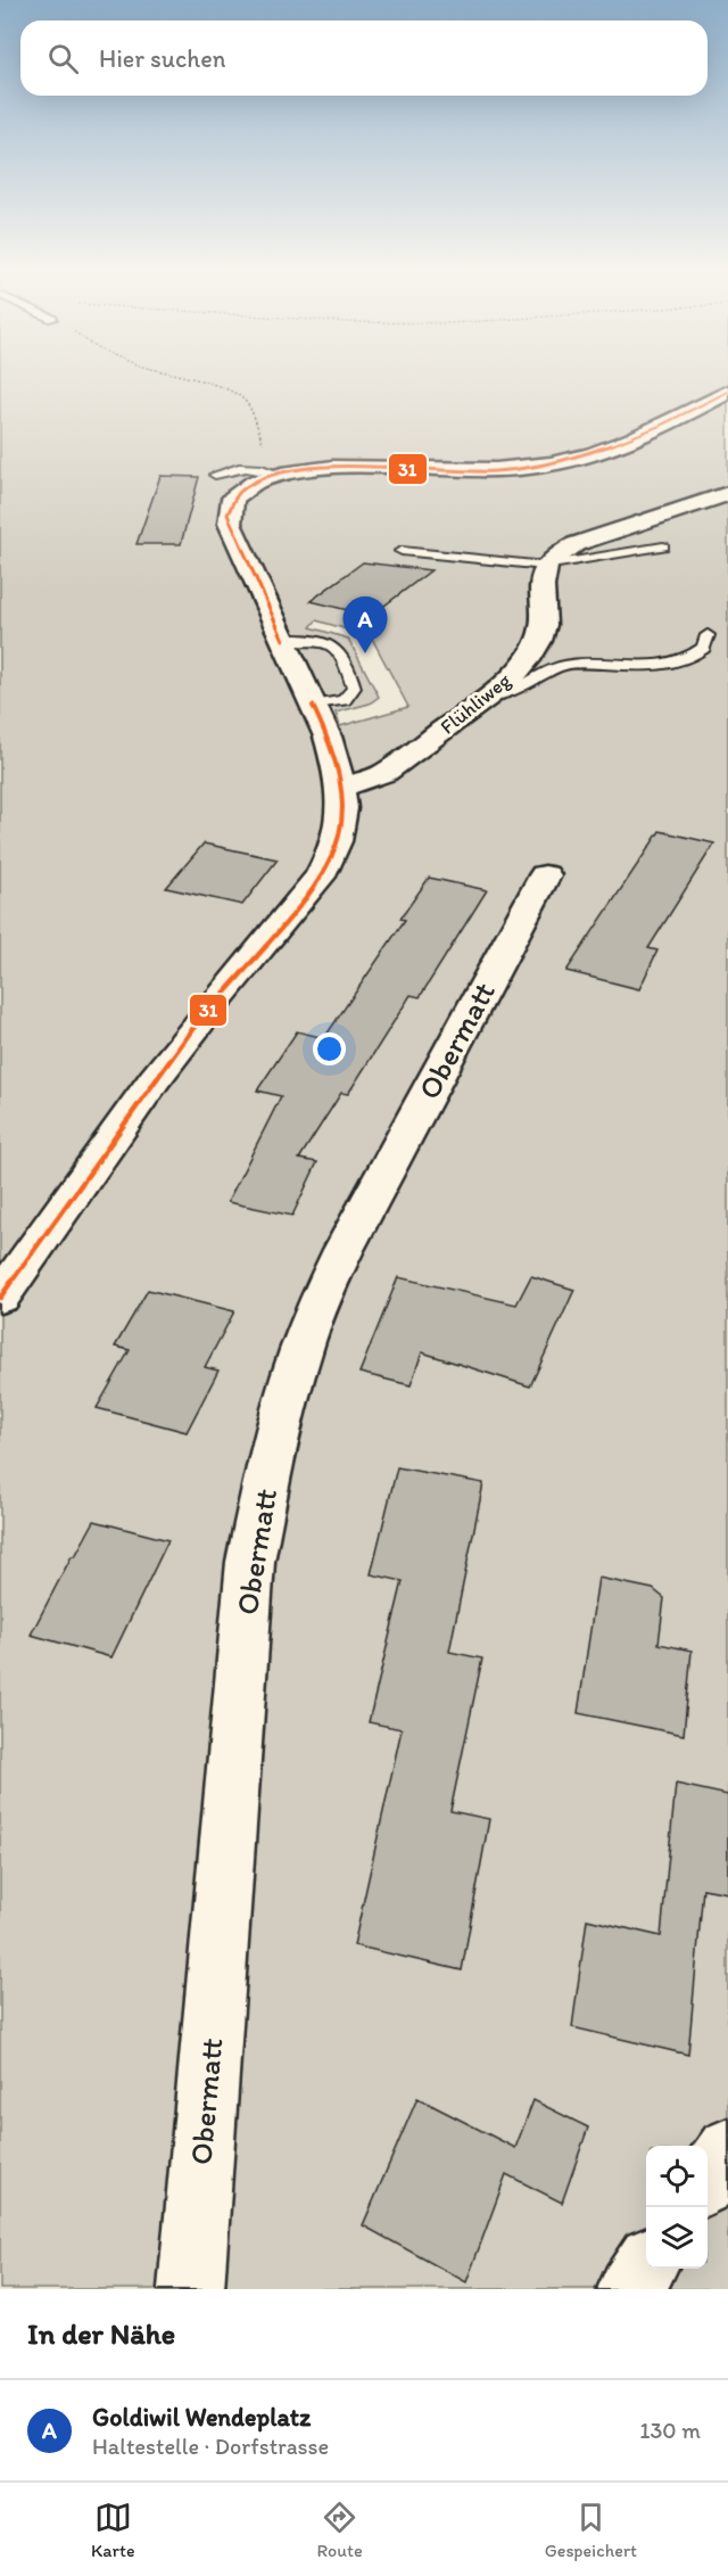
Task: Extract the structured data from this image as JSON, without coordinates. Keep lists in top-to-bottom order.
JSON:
{
  "streets": {
    "street": ["Flühliweg", "Obermatt"]
  },
  "lines": ["transit line 31"],
  "page": {
    "search": "Hier suchen",
    "pins": "A",
    "heading": "In der Nähe",
    "list": [
      {
        "mark": "A",
        "name": "Goldiwil Wendeplatz",
        "note": "Haltestelle · Dorfstrasse",
        "value": "130 m"
      }
    ],
    "nav": ["Karte", "Route", "Gespeichert"]
  }
}
